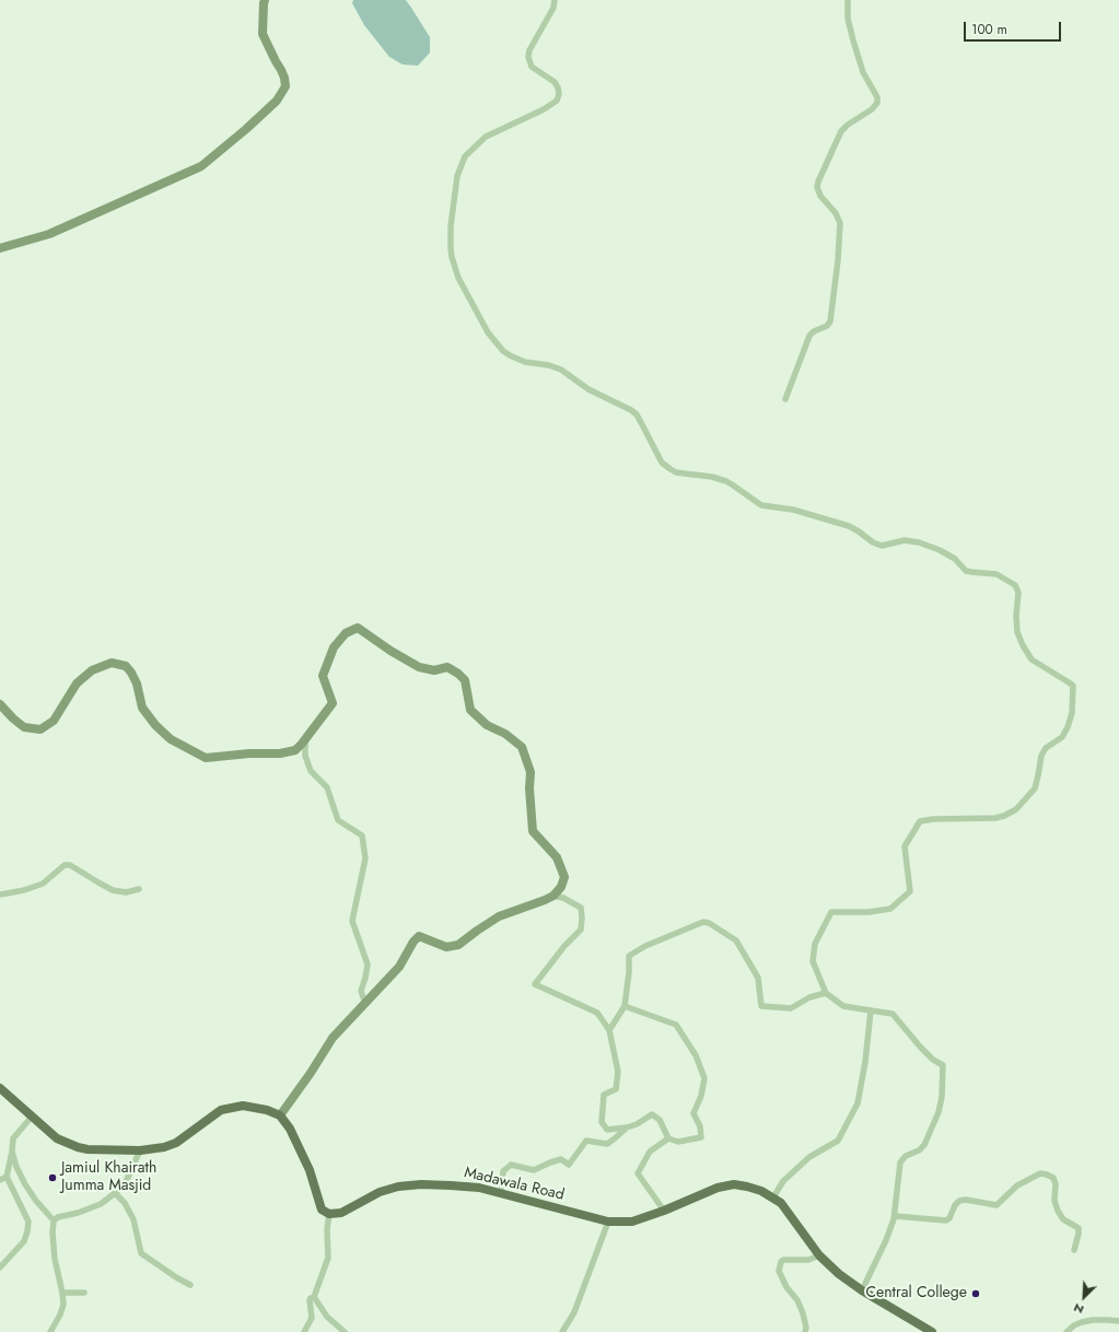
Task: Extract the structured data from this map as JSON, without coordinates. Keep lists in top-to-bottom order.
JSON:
{
  "streets": {
    "main road": ["Madawala Road"]
  },
  "places": ["Jamiul Khairath Jumma Masjid", "Central College"],
  "scale_bar": "100 m",
  "north": "bottom left"
}
